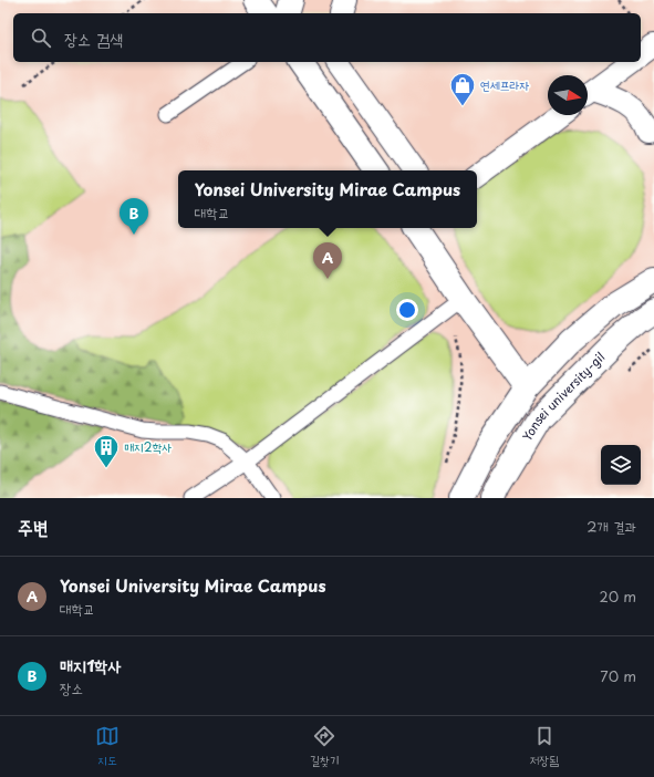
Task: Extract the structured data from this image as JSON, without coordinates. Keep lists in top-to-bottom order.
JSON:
{
  "streets": {
    "street": ["Yonsei university-gil"]
  },
  "places": {
    "shop": ["연세프라자"],
    "building": ["매지2학사"]
  },
  "north": "right",
  "page": {
    "search": "장소 검색",
    "popup": ["Yonsei University Mirae Campus", "대학교"],
    "pins": ["B", "A"],
    "heading": ["주변", "2개 결과"],
    "list": [
      {
        "mark": "A",
        "name": "Yonsei University Mirae Campus",
        "note": "대학교",
        "value": "20 m"
      },
      {
        "mark": "B",
        "name": "매지1학사",
        "note": "장소",
        "value": "70 m"
      }
    ],
    "nav": ["지도", "길찾기", "저장됨"]
  }
}
